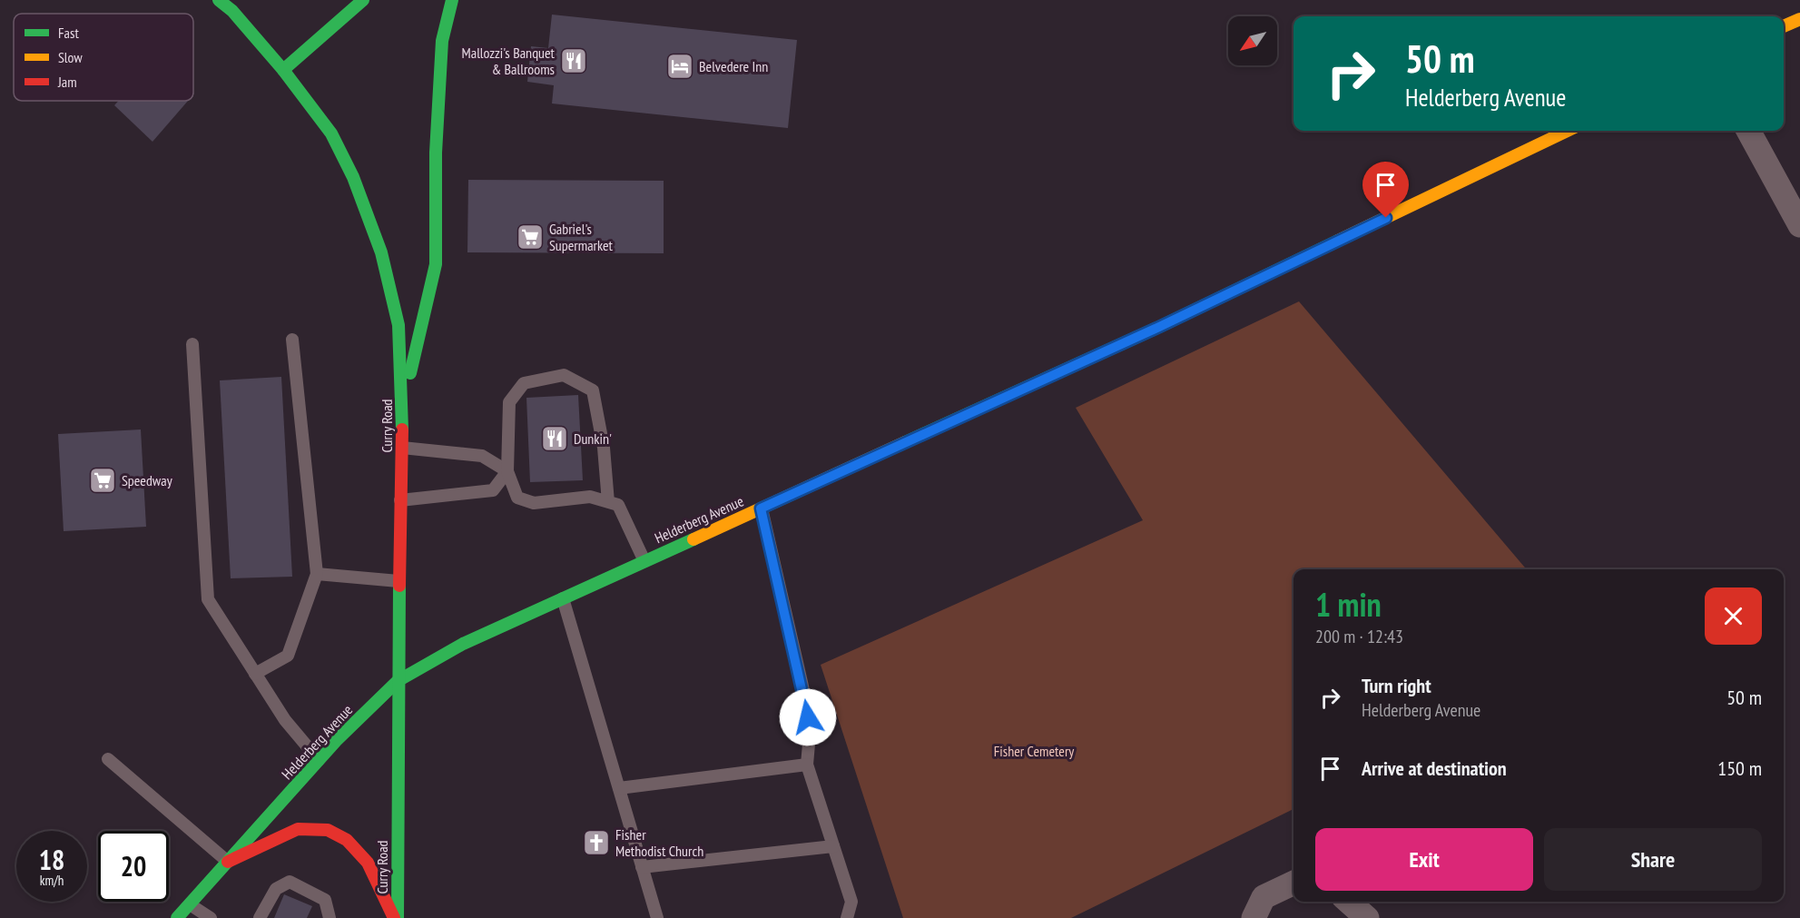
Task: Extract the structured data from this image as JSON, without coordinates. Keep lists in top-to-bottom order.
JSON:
{
  "streets": {
    "main road": ["Curry Road", "Helderberg Avenue"]
  },
  "crossings": [
    ["Curry Road", "Helderberg Avenue"]
  ],
  "parks": ["Fisher Cemetery"],
  "places": {
    "restaurant": ["Mallozzi's Banquet & Ballrooms", "Dunkin'"],
    "hotel": ["Belvedere Inn"],
    "supermarket": ["Gabriel's Supermarket", "Speedway"],
    "church": ["Fisher Methodist Church"]
  },
  "legend": ["Fast", "Slow", "Jam"],
  "north": "bottom left",
  "page": {
    "turn": ["50 m", "Helderberg Avenue"],
    "heading": ["1 min", "200 m · 12:43"],
    "list": [
      {
        "name": "Turn right",
        "note": "Helderberg Avenue",
        "value": "50 m"
      },
      {
        "name": "Arrive at destination",
        "value": "150 m"
      }
    ],
    "buttons": ["Exit", "Share"],
    "speed": "18 km/h",
    "limit": "20"
  }
}
